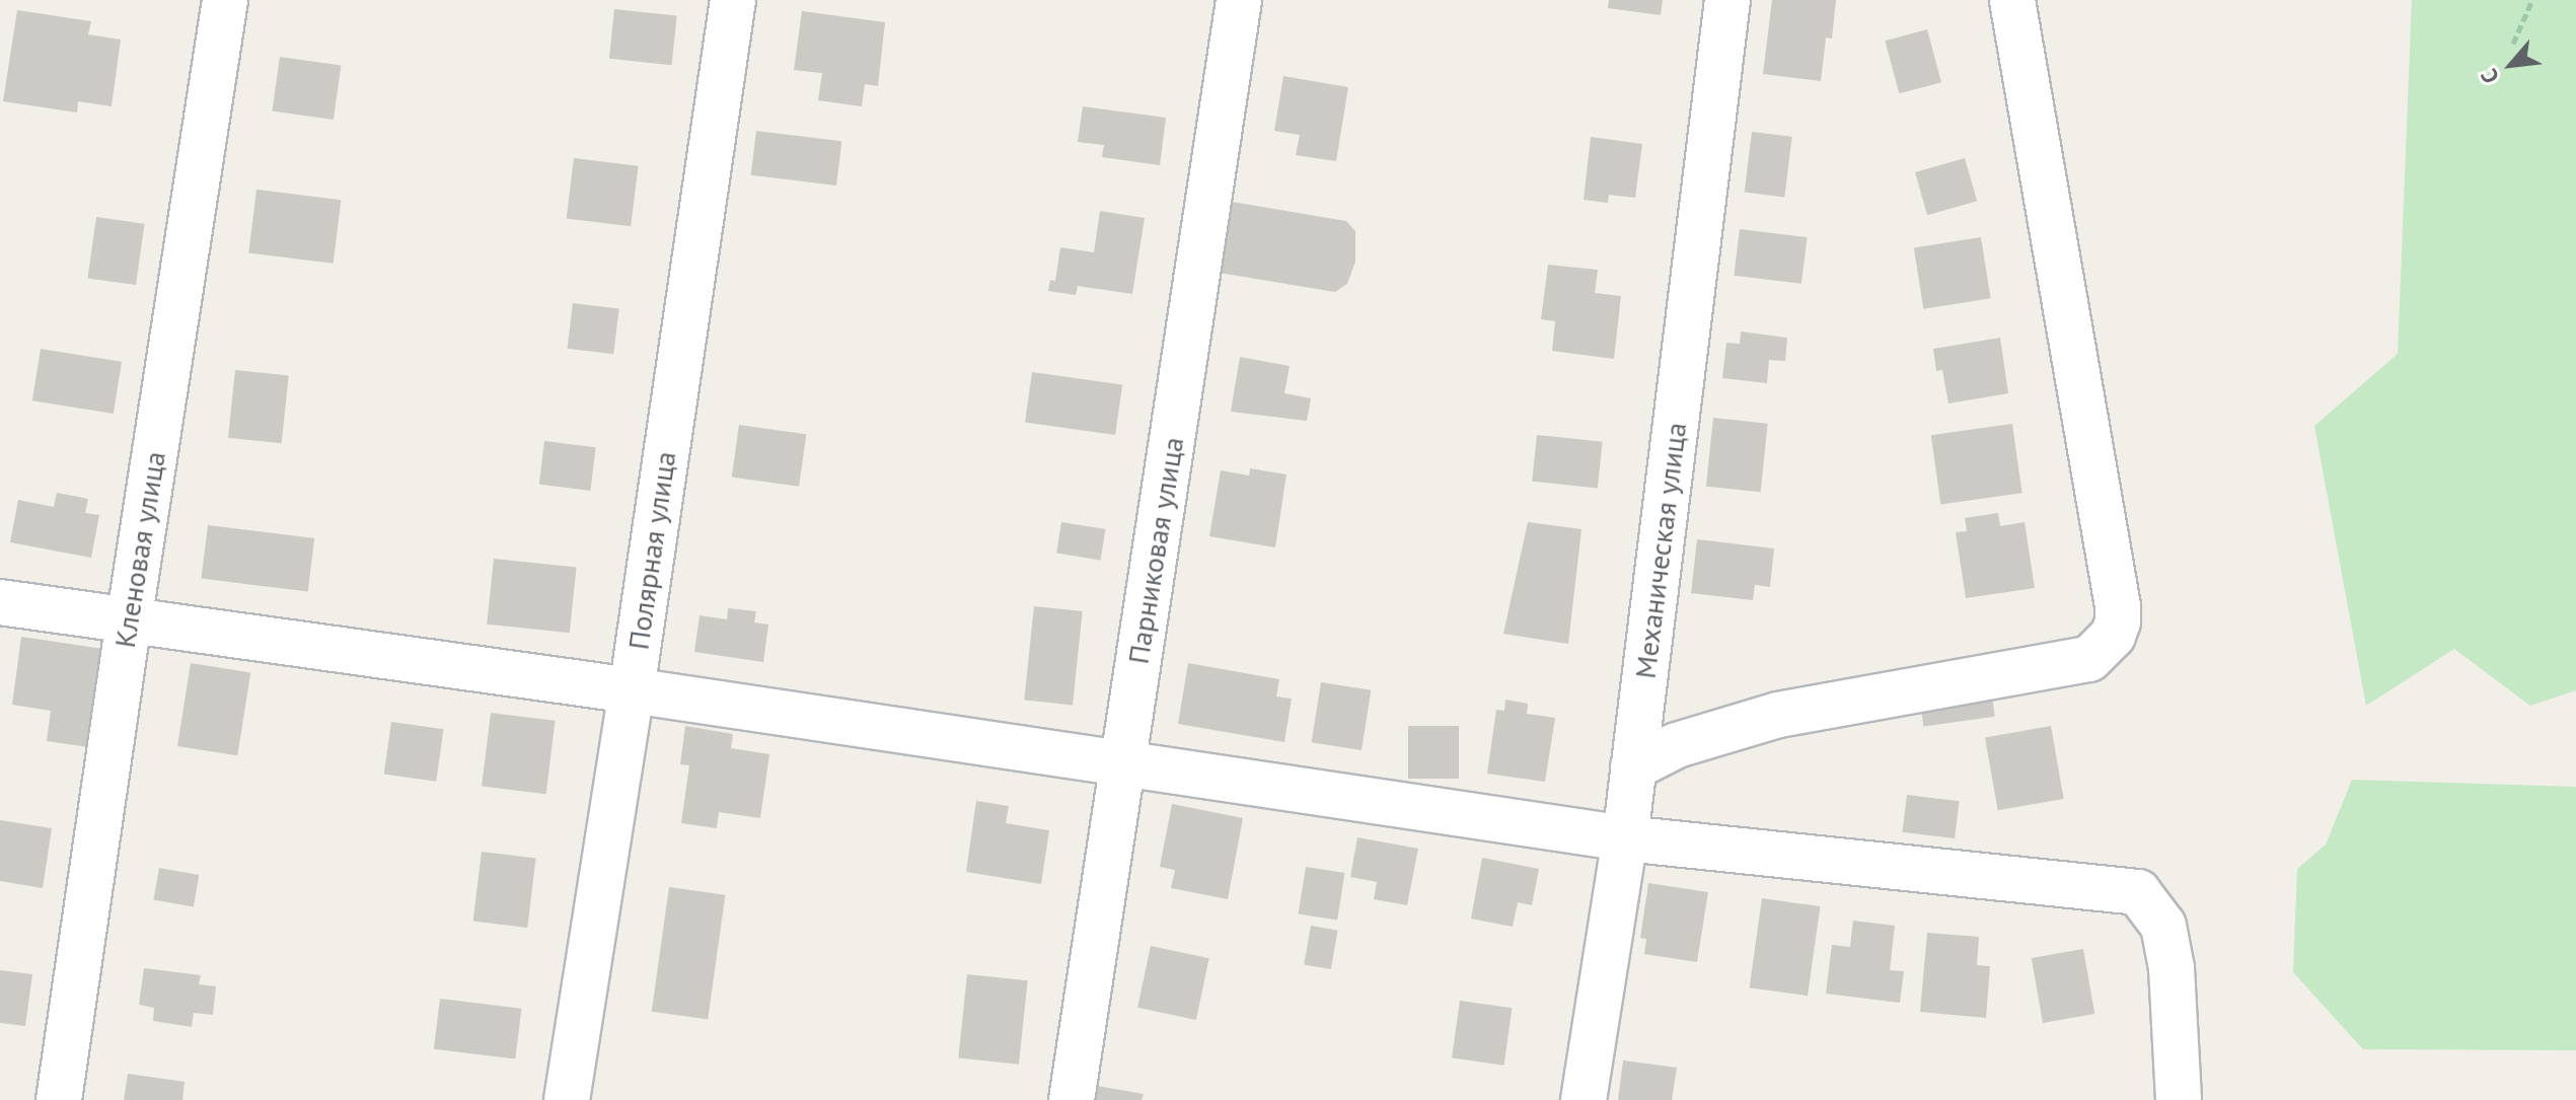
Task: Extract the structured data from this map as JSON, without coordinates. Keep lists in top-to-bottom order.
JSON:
{
  "streets": {
    "street": [
      "Кленовая улица",
      "Полярная улица",
      "Парниковая улица",
      "Механическая улица"
    ]
  },
  "north": "bottom left"
}
